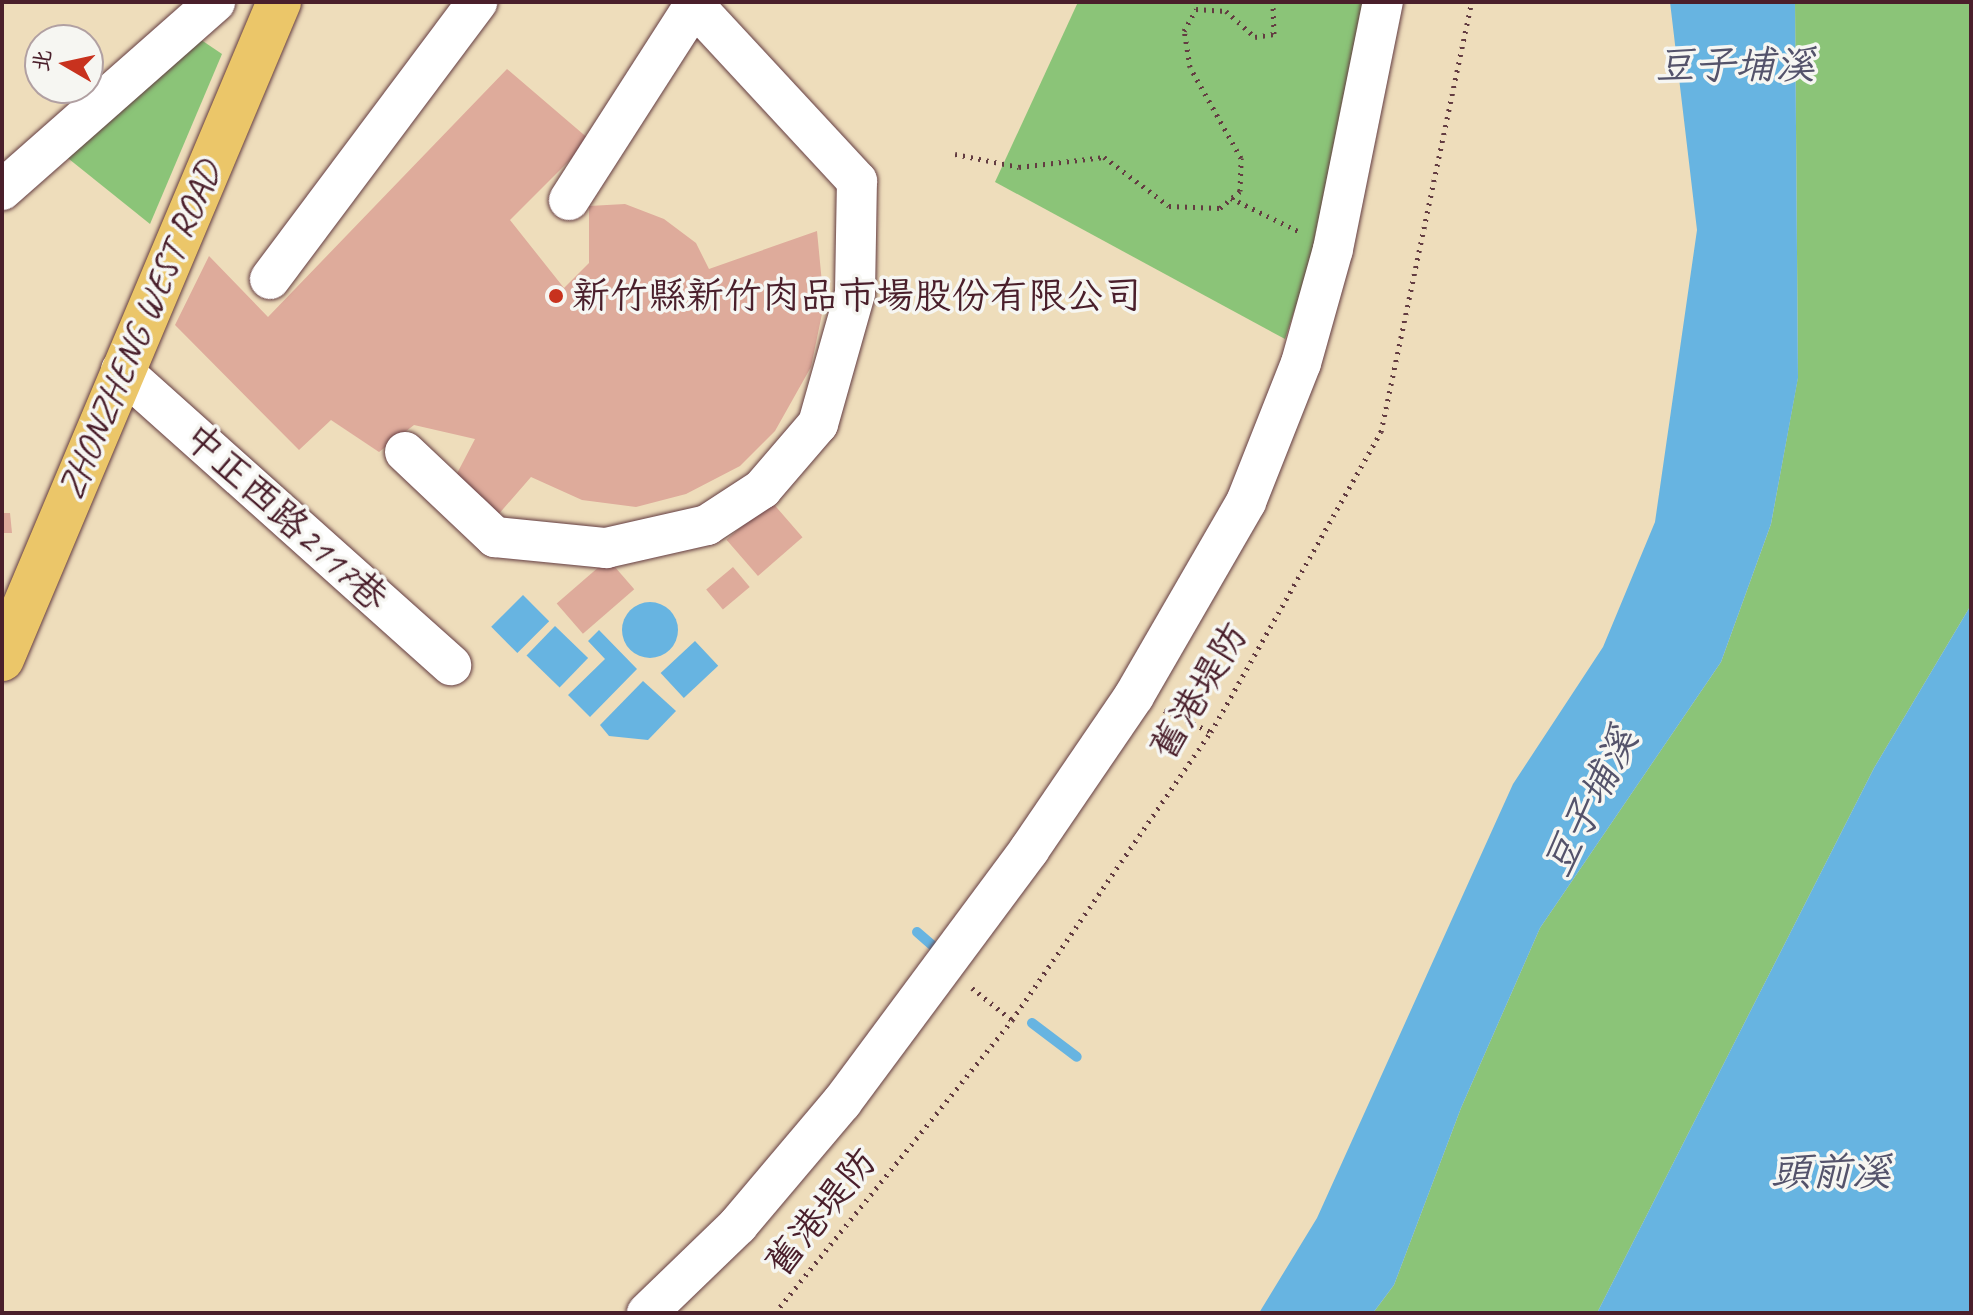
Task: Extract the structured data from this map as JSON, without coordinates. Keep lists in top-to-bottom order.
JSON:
{
  "streets": {
    "main road": ["ZHONZHENG WEST ROAD"],
    "street": ["中正西路2117巷"],
    "path": ["舊港堤防"]
  },
  "crossings": [
    ["ZHONZHENG WEST ROAD", "中正西路2117巷"]
  ],
  "water": ["豆子埔溪", "頭前溪"],
  "places": ["新竹縣新竹肉品市場股份有限公司"],
  "north": "left"
}
